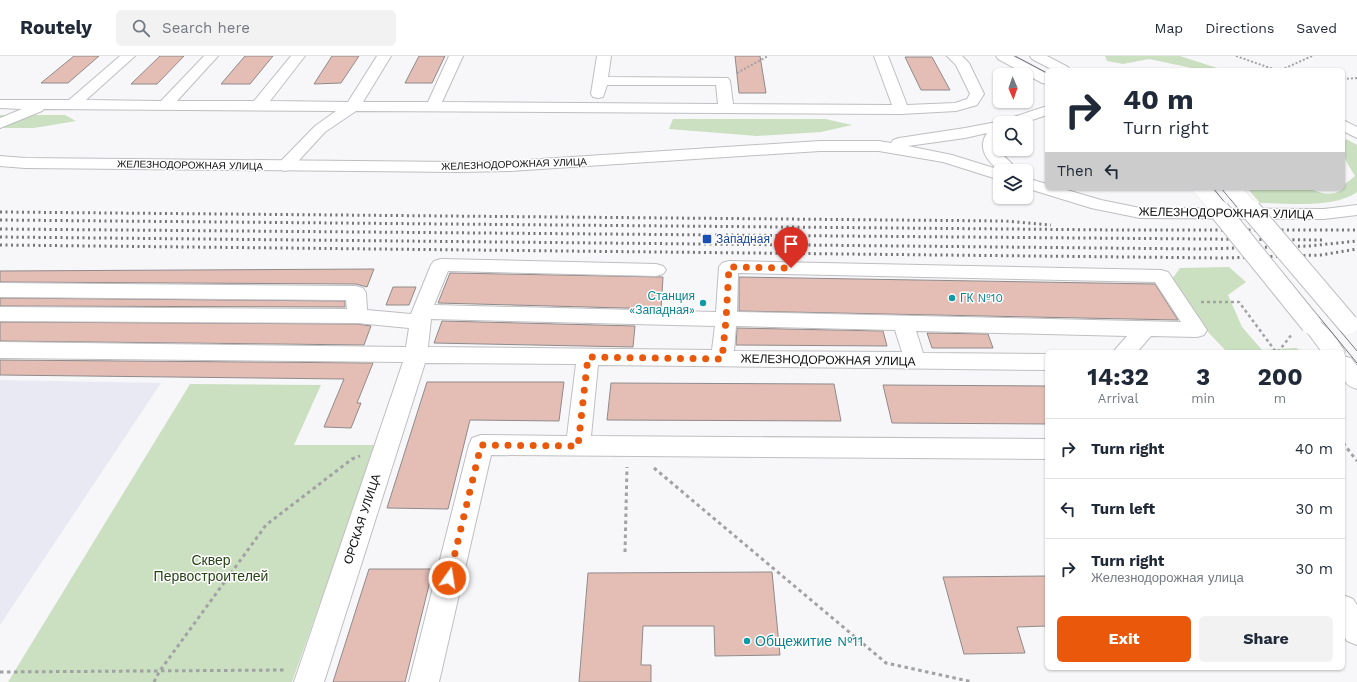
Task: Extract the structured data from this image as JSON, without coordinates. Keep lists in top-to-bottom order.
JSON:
{
  "streets": {
    "main road": ["ЖЕЛЕЗНОДОРОЖНАЯ УЛИЦА", "ОРСКАЯ УЛИЦА"]
  },
  "crossings": [
    ["ЖЕЛЕЗНОДОРОЖНАЯ УЛИЦА", "ОРСКАЯ УЛИЦА"]
  ],
  "parks": ["Сквер Первостроителей"],
  "places": {
    "transit": ["Западная"],
    "other": ["ГК №10", "Станция «Западная»", "Общежитие №11"]
  },
  "north": "bottom",
  "page": {
    "header": "Routely",
    "search": "Search here",
    "nav": ["Map", "Directions", "Saved"],
    "turn": ["40 m", "Turn right"],
    "then": "Then",
    "eta": [
      "14:32",
      "Arrival",
      "3",
      "min",
      "200",
      "m"
    ],
    "list": [
      {
        "name": "Turn right",
        "value": "40 m"
      },
      {
        "name": "Turn left",
        "value": "30 m"
      },
      {
        "name": "Turn right",
        "note": "Железнодорожная улица",
        "value": "30 m"
      }
    ],
    "buttons": ["Exit", "Share"]
  }
}
